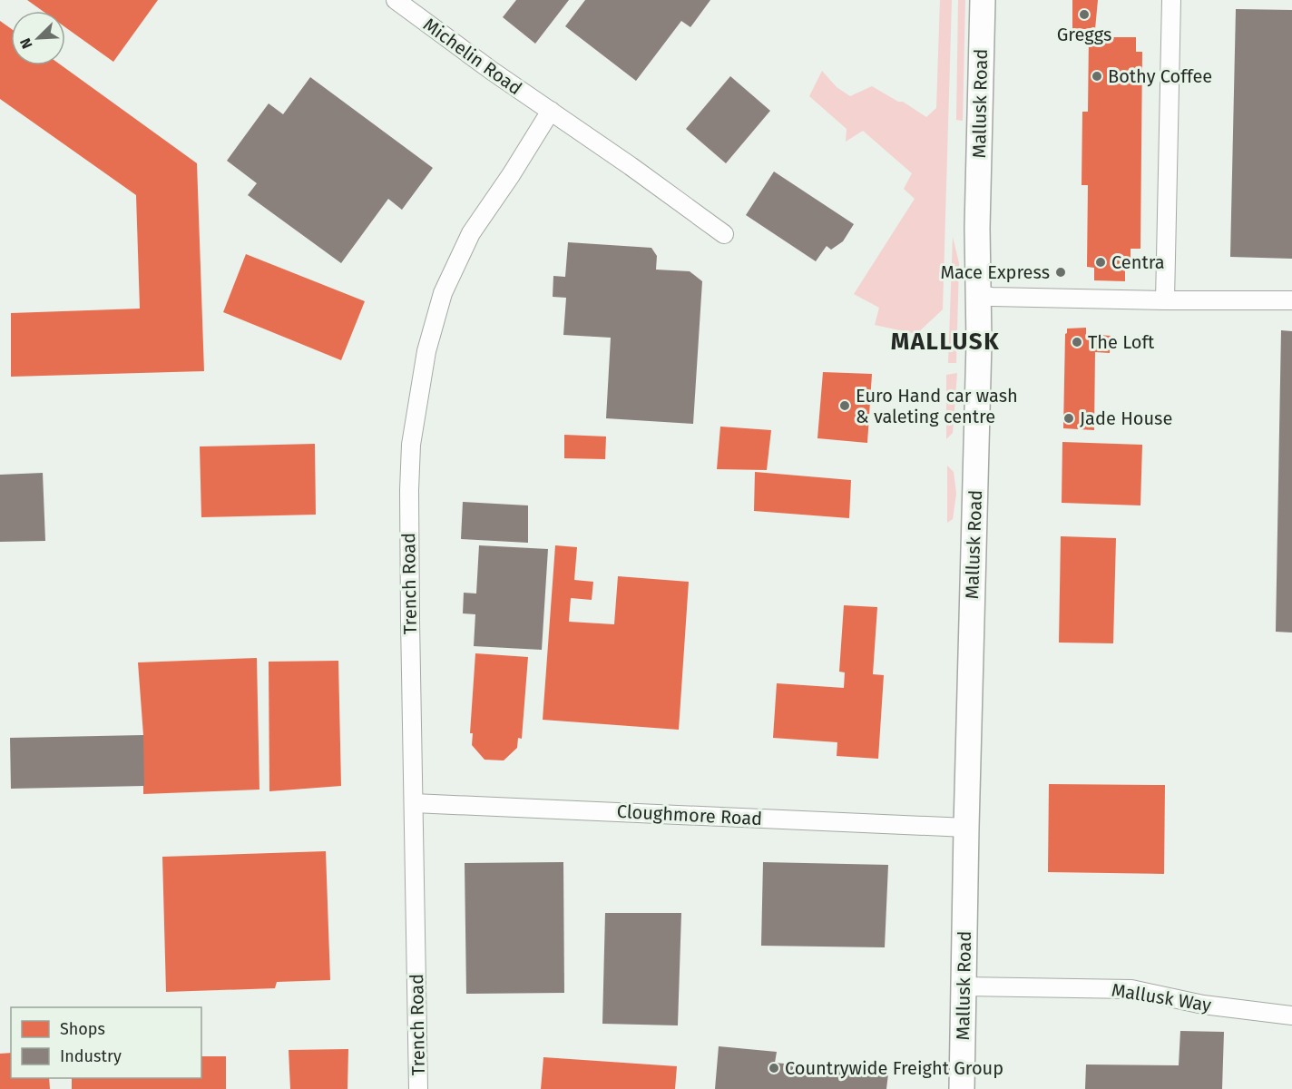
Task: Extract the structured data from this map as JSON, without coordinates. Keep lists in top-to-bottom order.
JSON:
{
  "streets": {
    "main road": ["Mallusk Road"],
    "street": [
      "Michelin Road",
      "Trench Road",
      "Cloughmore Road",
      "Mallusk Way"
    ]
  },
  "crossings": [
    ["Michelin Road", "Trench Road"],
    ["Mallusk Road", "Cloughmore Road"],
    ["Mallusk Road", "Mallusk Way"],
    ["Trench Road", "Cloughmore Road"]
  ],
  "districts": ["MALLUSK"],
  "places": [
    "Greggs",
    "Bothy Coffee",
    "Centra",
    "Mace Express",
    "The Loft",
    "Euro Hand car wash & valeting centre",
    "Jade House",
    "Countrywide Freight Group"
  ],
  "legend": ["Shops", "Industry"],
  "north": "bottom left"
}
